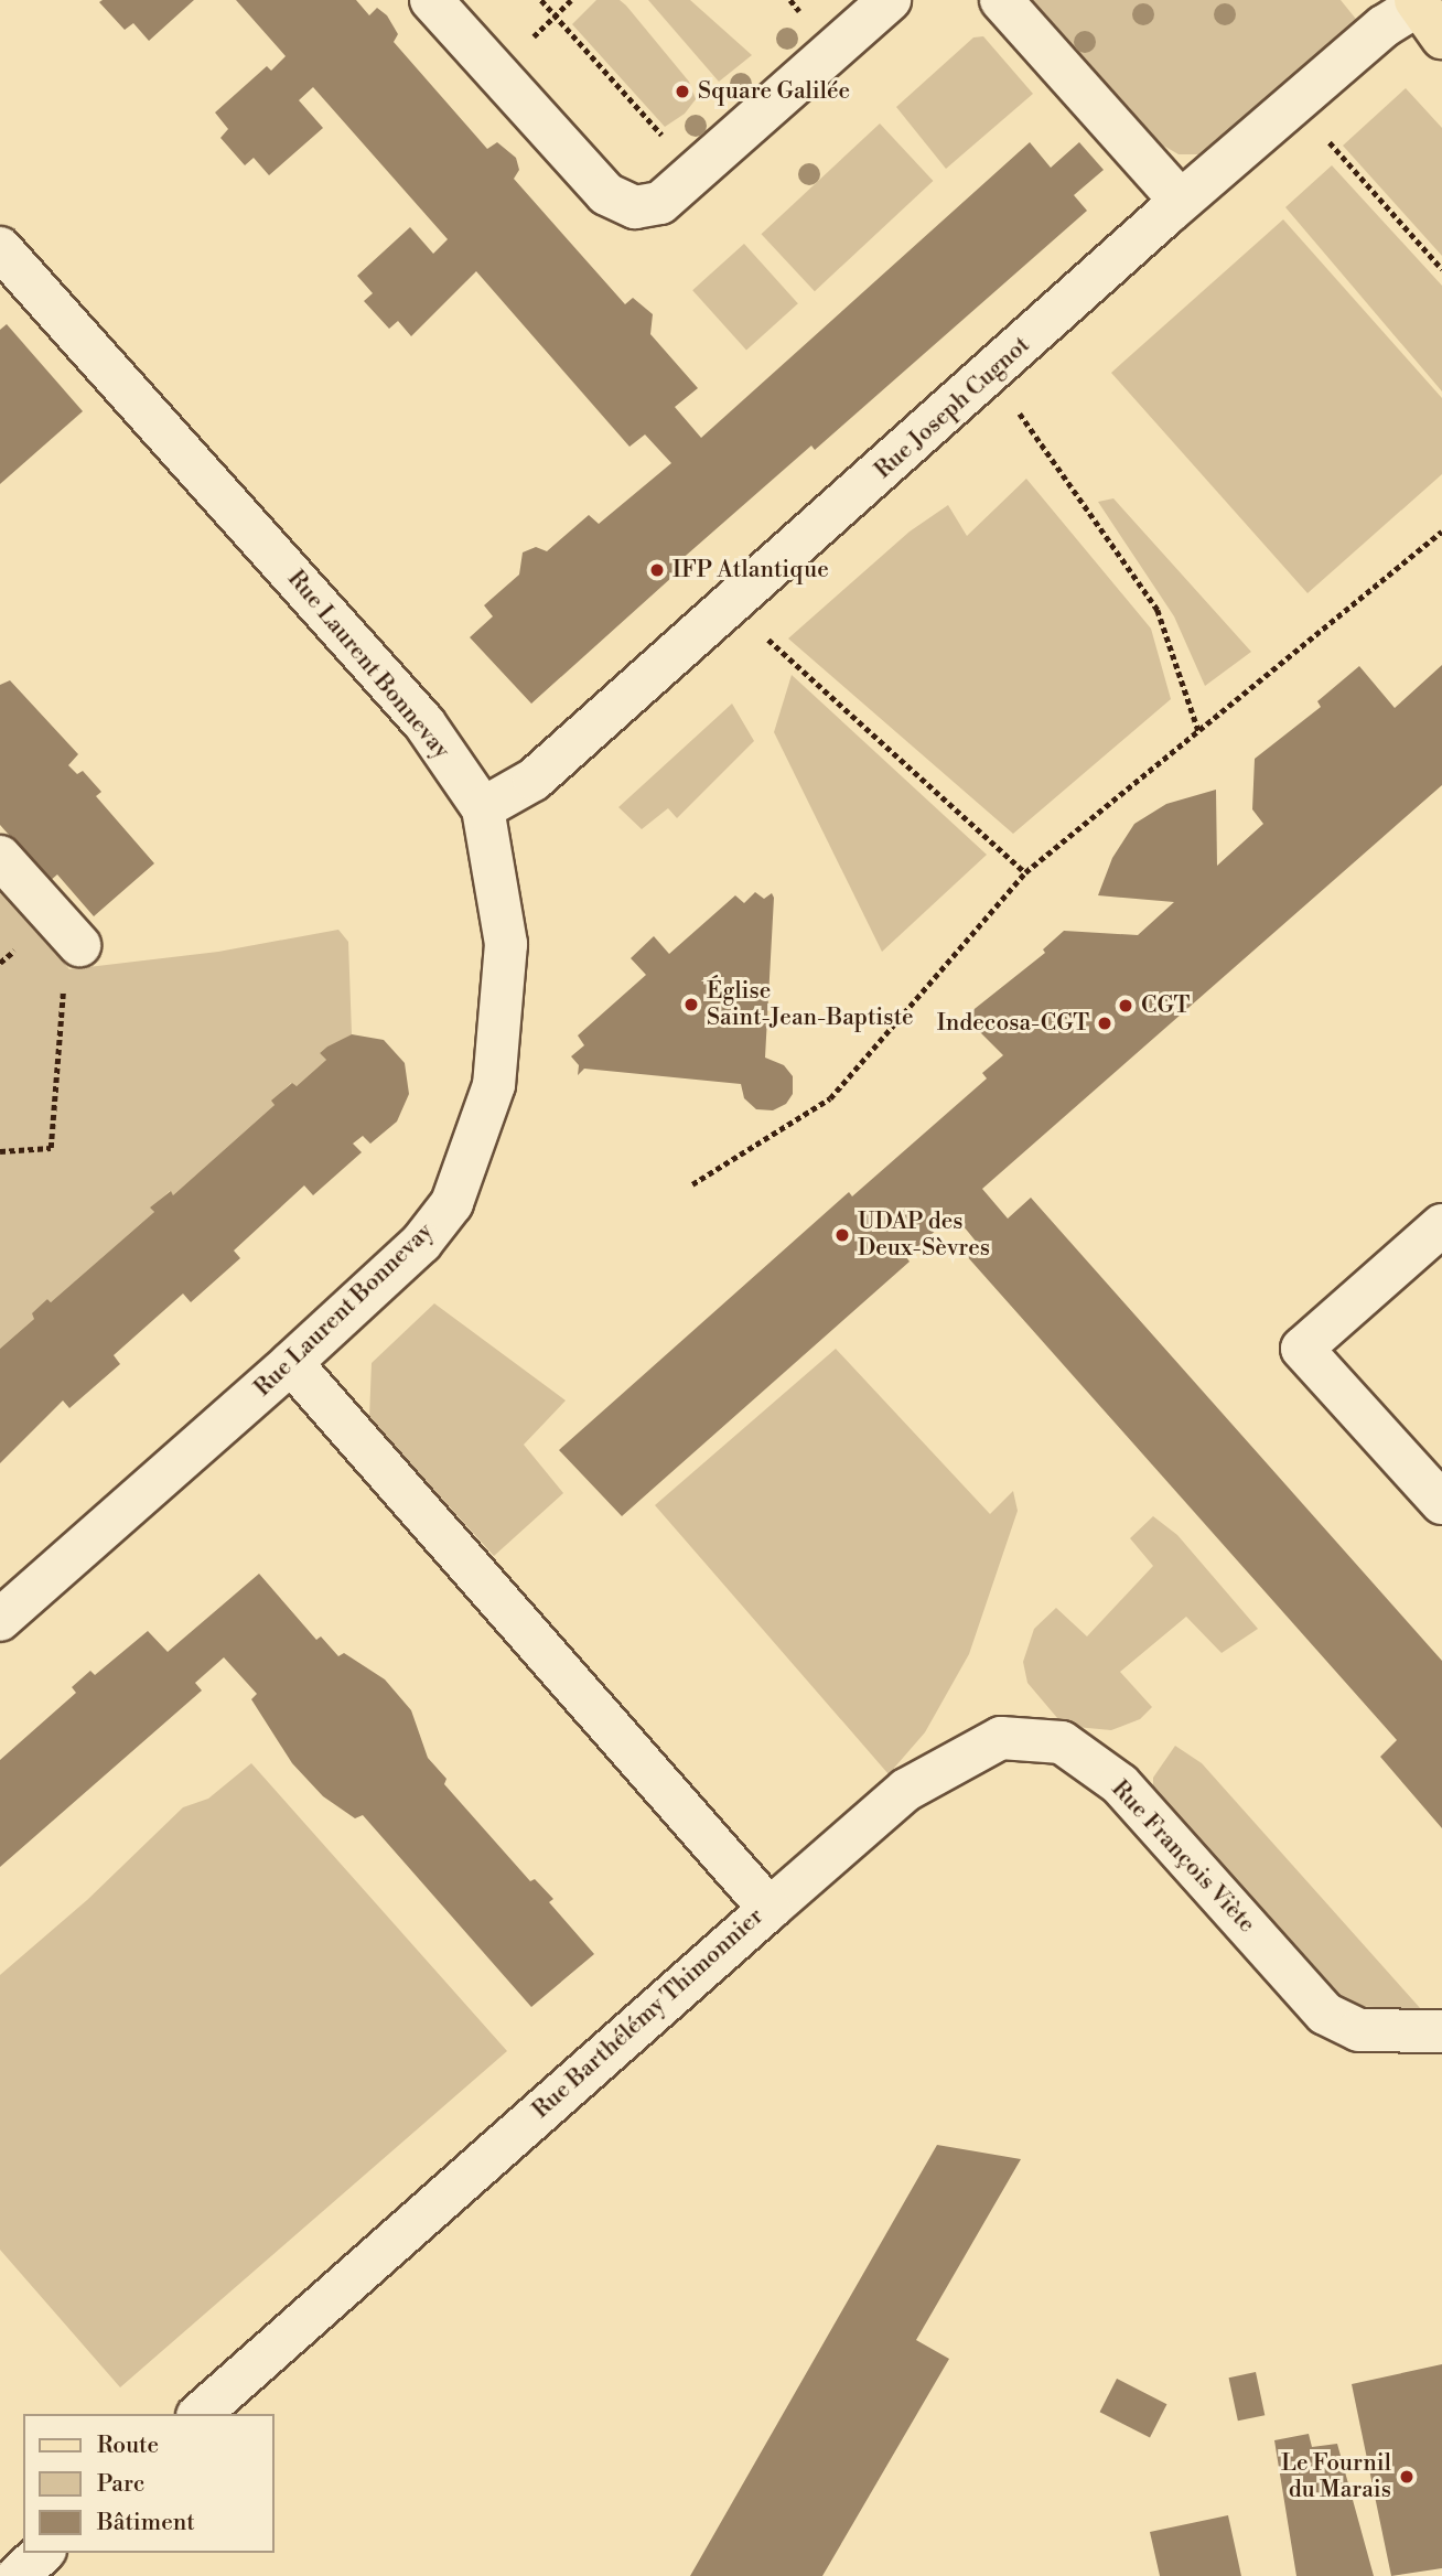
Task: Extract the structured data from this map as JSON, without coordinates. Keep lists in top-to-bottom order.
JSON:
{
  "streets": {
    "street": [
      "Rue Joseph Cugnot",
      "Rue Laurent Bonnevay",
      "Rue François Viète",
      "Rue Barthélémy Thimonnier"
    ]
  },
  "crossings": [
    ["Rue Joseph Cugnot", "Rue Laurent Bonnevay"],
    ["Rue Laurent Bonnevay", "Rue Barthélémy Thimonnier"],
    ["Rue François Viète", "Rue Barthélémy Thimonnier"]
  ],
  "places": [
    "Square Galilée",
    "IFP Atlantique",
    "Église Saint-Jean-Baptiste",
    "CGT",
    "Indecosa-CGT",
    "UDAP des Deux-Sèvres",
    "Le Fournil du Marais"
  ],
  "legend": ["Route", "Parc", "Bâtiment"]
}
